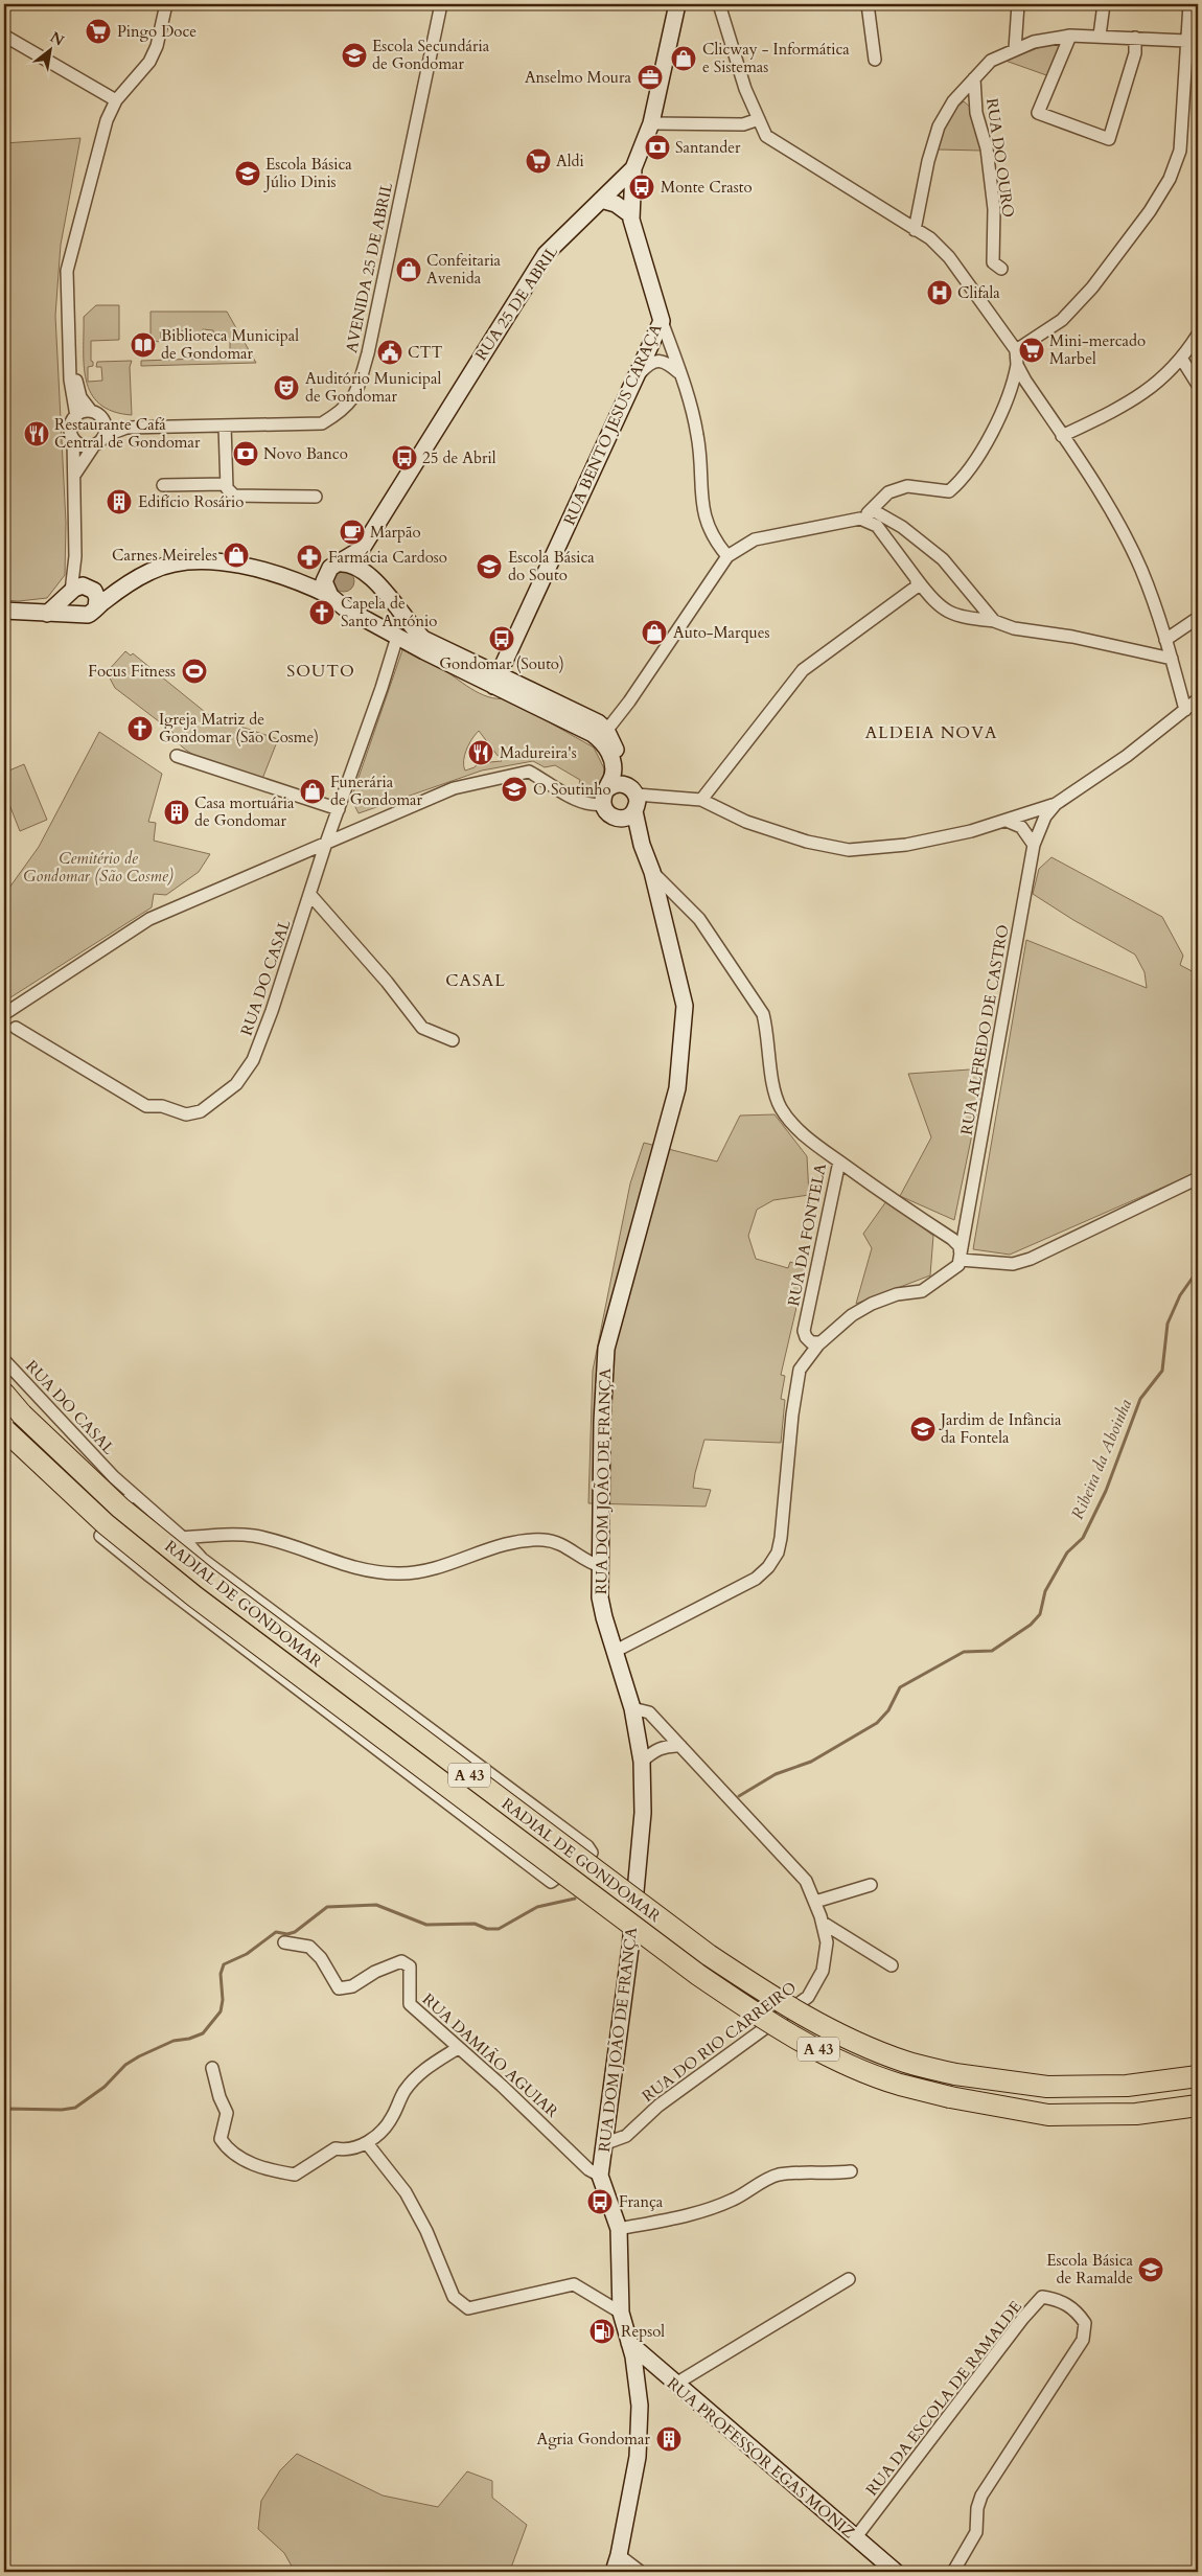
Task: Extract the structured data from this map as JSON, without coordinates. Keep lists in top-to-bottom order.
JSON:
{
  "streets": {
    "highway": ["RADIAL DE GONDOMAR", "A 43"],
    "main road": [
      "RUA 25 DE ABRIL",
      "RUA BENTO JESUS CARAÇA",
      "RUA DOM JOÃO DE FRANÇA",
      "RUA PROFESSOR EGAS MONIZ"
    ],
    "street": [
      "RUA DO OURO",
      "AVENIDA 25 DE ABRIL",
      "RUA DO CASAL",
      "RUA ALFREDO DE CASTRO",
      "RUA DA FONTELA",
      "RUA DO RIO CARREIRO",
      "RUA DAMIÃO AGUIAR",
      "RUA DA ESCOLA DE RAMALDE"
    ]
  },
  "crossings": [
    ["RUA 25 DE ABRIL", "RUA BENTO JESUS CARAÇA"],
    ["RUA DA FONTELA", "RUA DOM JOÃO DE FRANÇA"],
    ["RUA DOM JOÃO DE FRANÇA", "RUA DO RIO CARREIRO"],
    ["RUA DOM JOÃO DE FRANÇA", "RUA DAMIÃO AGUIAR"],
    ["RUA DOM JOÃO DE FRANÇA", "RUA PROFESSOR EGAS MONIZ"],
    ["RUA DA ESCOLA DE RAMALDE", "RUA PROFESSOR EGAS MONIZ"]
  ],
  "districts": ["SOUTO", "ALDEIA NOVA", "CASAL"],
  "water": ["Ribeira da Aboinha"],
  "parks": ["Cemitério de Gondomar (São Cosme)"],
  "places": {
    "supermarket": ["Pingo Doce", "Aldi", "Mini-mercado Marbel"],
    "school or university": [
      "Escola Secundária de Gondomar",
      "Escola Básica Júlio Dinis",
      "Escola Básica do Souto",
      "O Soutinho",
      "Jardim de Infância da Fontela",
      "Escola Básica de Ramalde"
    ],
    "shop": [
      "Clicway - Informática e Sistemas",
      "Confeitaria Avenida",
      "Carnes Meireles",
      "Auto-Marques",
      "Funerária de Gondomar"
    ],
    "office": ["Anselmo Moura"],
    "bank": ["Santander", "Novo Banco"],
    "bus stop": [
      "Monte Crasto",
      "25 de Abril",
      "Gondomar (Souto)",
      "França"
    ],
    "hospital": ["Clifala"],
    "library": ["Biblioteca Municipal de Gondomar"],
    "public building": ["CTT"],
    "theatre": ["Auditório Municipal de Gondomar"],
    "restaurant": ["Restaurante Cafá Central de Gondomar", "Madureira's"],
    "building": ["Edifício Rosário", "Casa mortuária de Gondomar", "Agria Gondomar"],
    "cafe": ["Marpão"],
    "pharmacy": ["Farmácia Cardoso"],
    "church": ["Capela de Santo António", "Igreja Matriz de Gondomar (São Cosme)"],
    "sports": ["Focus Fitness"],
    "fuel station": ["Repsol"]
  },
  "north": "top right"
}
